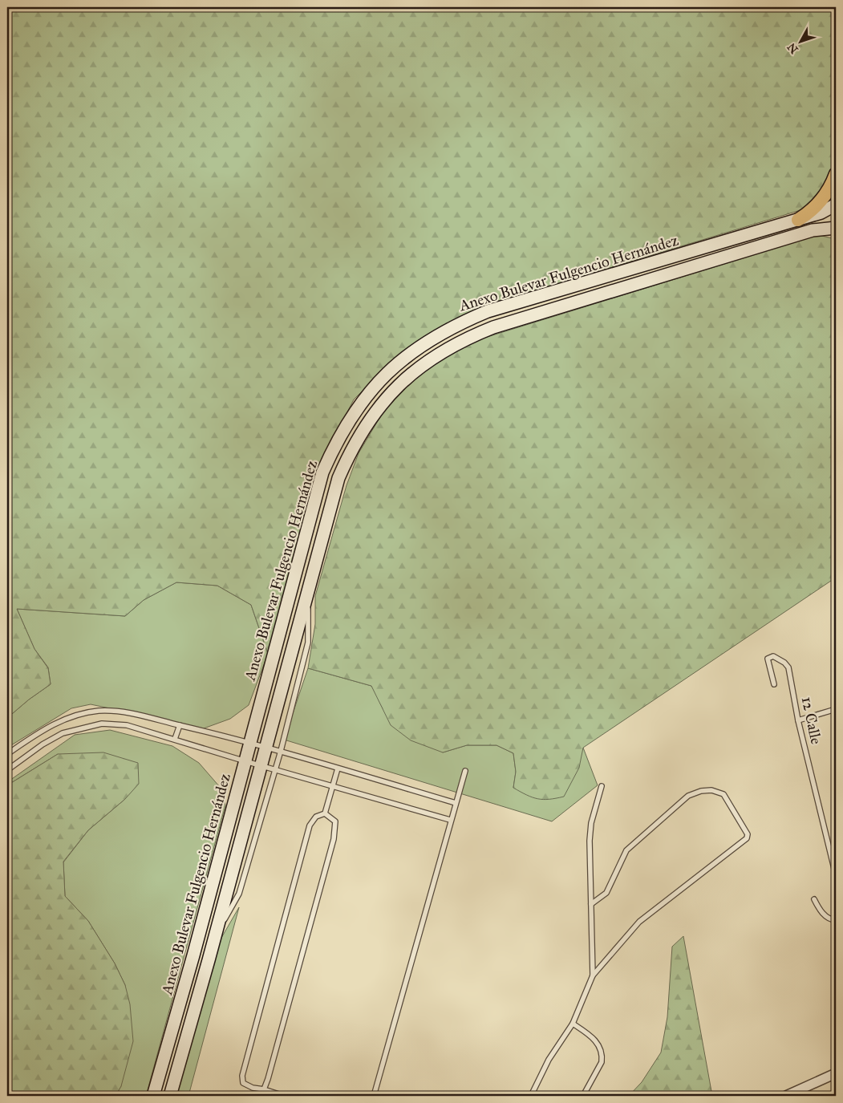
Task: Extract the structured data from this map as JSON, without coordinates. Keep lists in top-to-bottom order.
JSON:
{
  "streets": {
    "main road": ["Anexo Bulevar Fulgencio Hernández"],
    "lane": ["12 Calle"]
  },
  "north": "bottom left"
}
